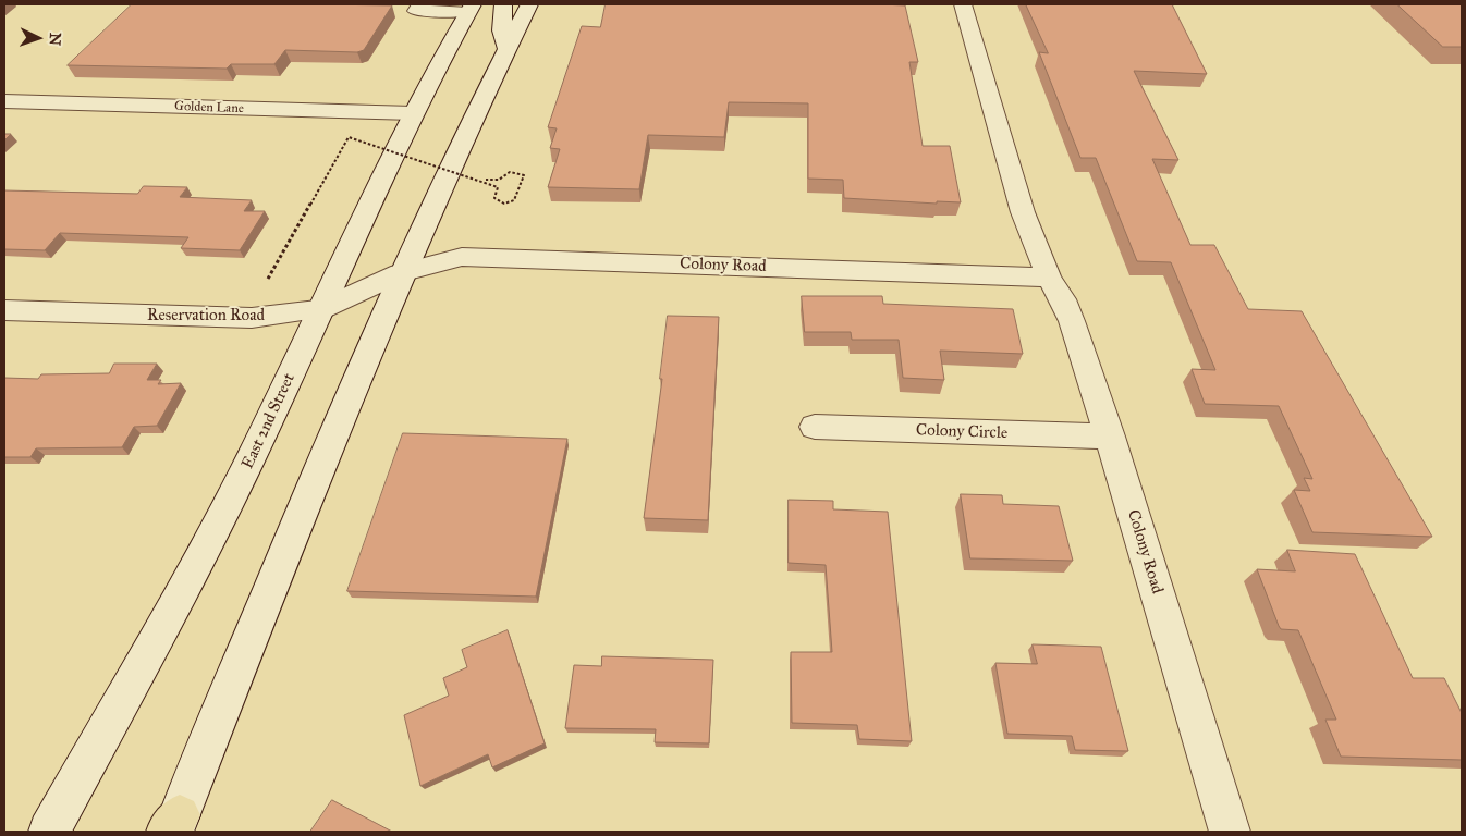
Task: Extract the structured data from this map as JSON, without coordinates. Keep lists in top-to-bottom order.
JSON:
{
  "streets": {
    "street": [
      "Golden Lane",
      "Colony Road",
      "Reservation Road",
      "East 2nd Street",
      "Colony Circle"
    ]
  },
  "crossings": [
    ["Golden Lane", "East 2nd Street"],
    ["Colony Road", "Reservation Road"],
    ["Colony Road", "Colony Circle"],
    ["Reservation Road", "East 2nd Street"]
  ],
  "north": "right"
}
